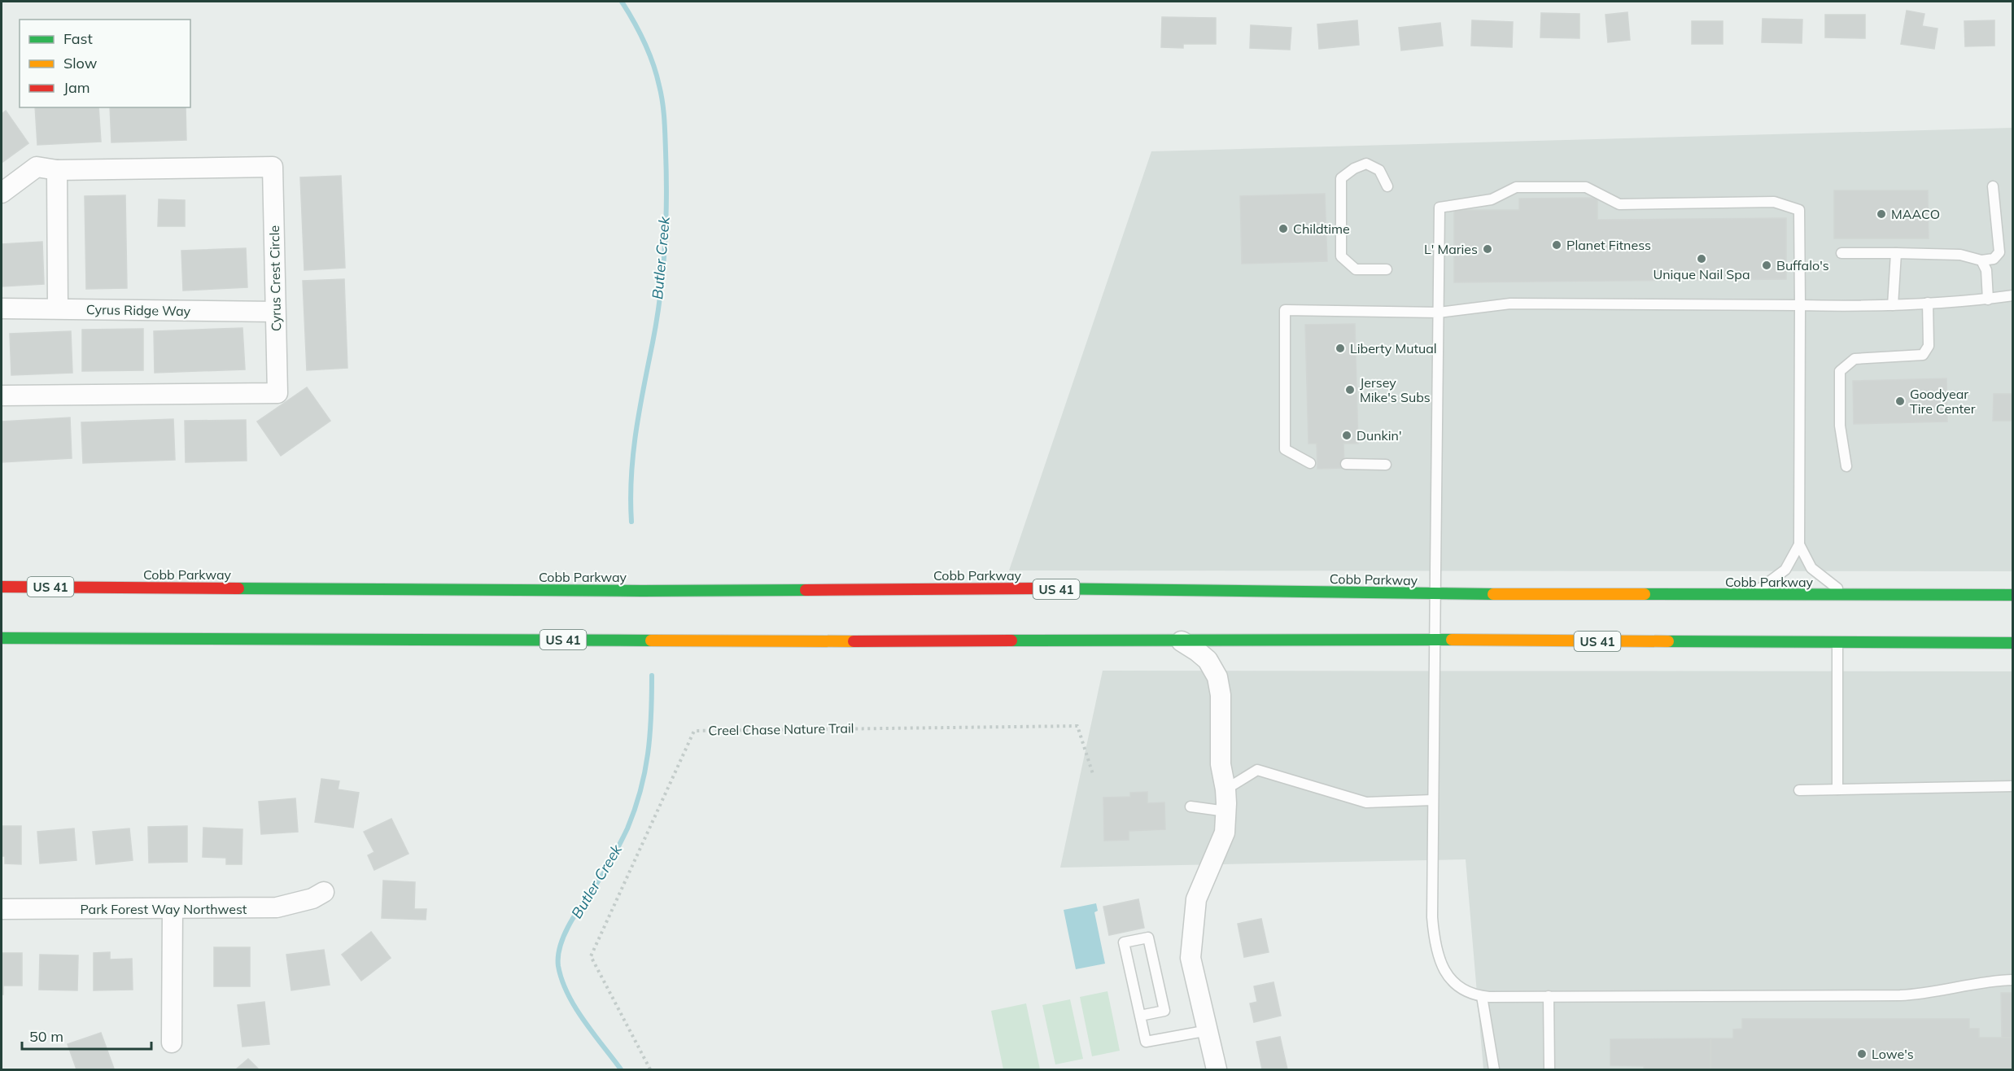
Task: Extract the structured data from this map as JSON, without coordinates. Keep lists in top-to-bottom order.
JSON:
{
  "streets": {
    "main road": ["Cobb Parkway", "US 41"],
    "street": ["Cyrus Crest Circle", "Cyrus Ridge Way", "Park Forest Way Northwest"],
    "path": ["Creel Chase Nature Trail"]
  },
  "crossings": [
    ["Cyrus Crest Circle", "Cyrus Ridge Way"]
  ],
  "water": ["Butler Creek"],
  "places": [
    "MAACO",
    "Childtime",
    "Planet Fitness",
    "L' Maries",
    "Unique Nail Spa",
    "Buffalo's",
    "Liberty Mutual",
    "Jersey Mike's Subs",
    "Goodyear Tire Center",
    "Dunkin'",
    "Lowe's"
  ],
  "legend": ["Fast", "Slow", "Jam"],
  "scale_bar": "50 m"
}
